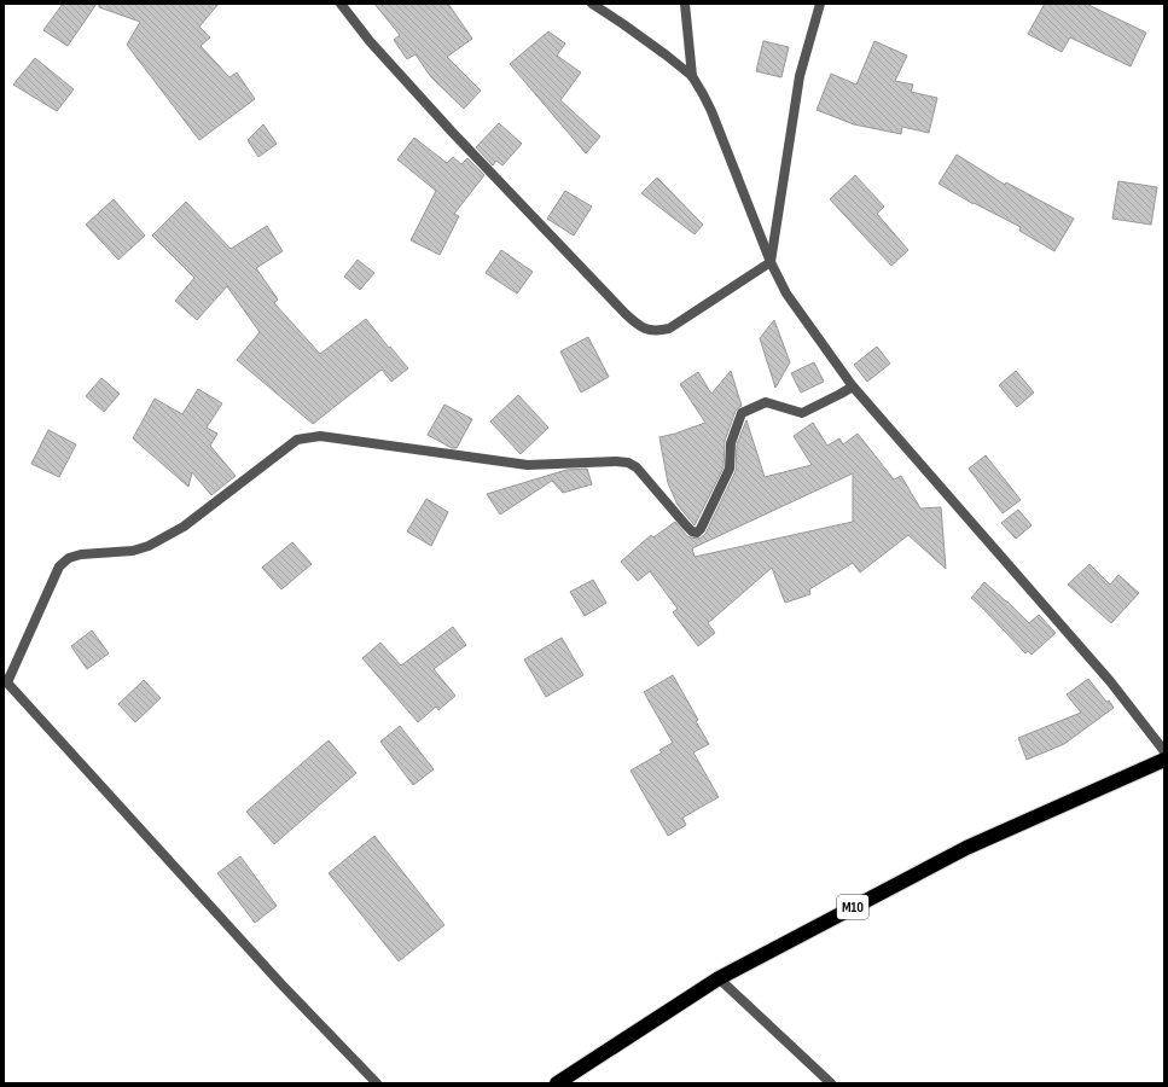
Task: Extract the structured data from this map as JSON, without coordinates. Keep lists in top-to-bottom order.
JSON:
{
  "streets": {
    "highway": ["M10"]
  }
}
